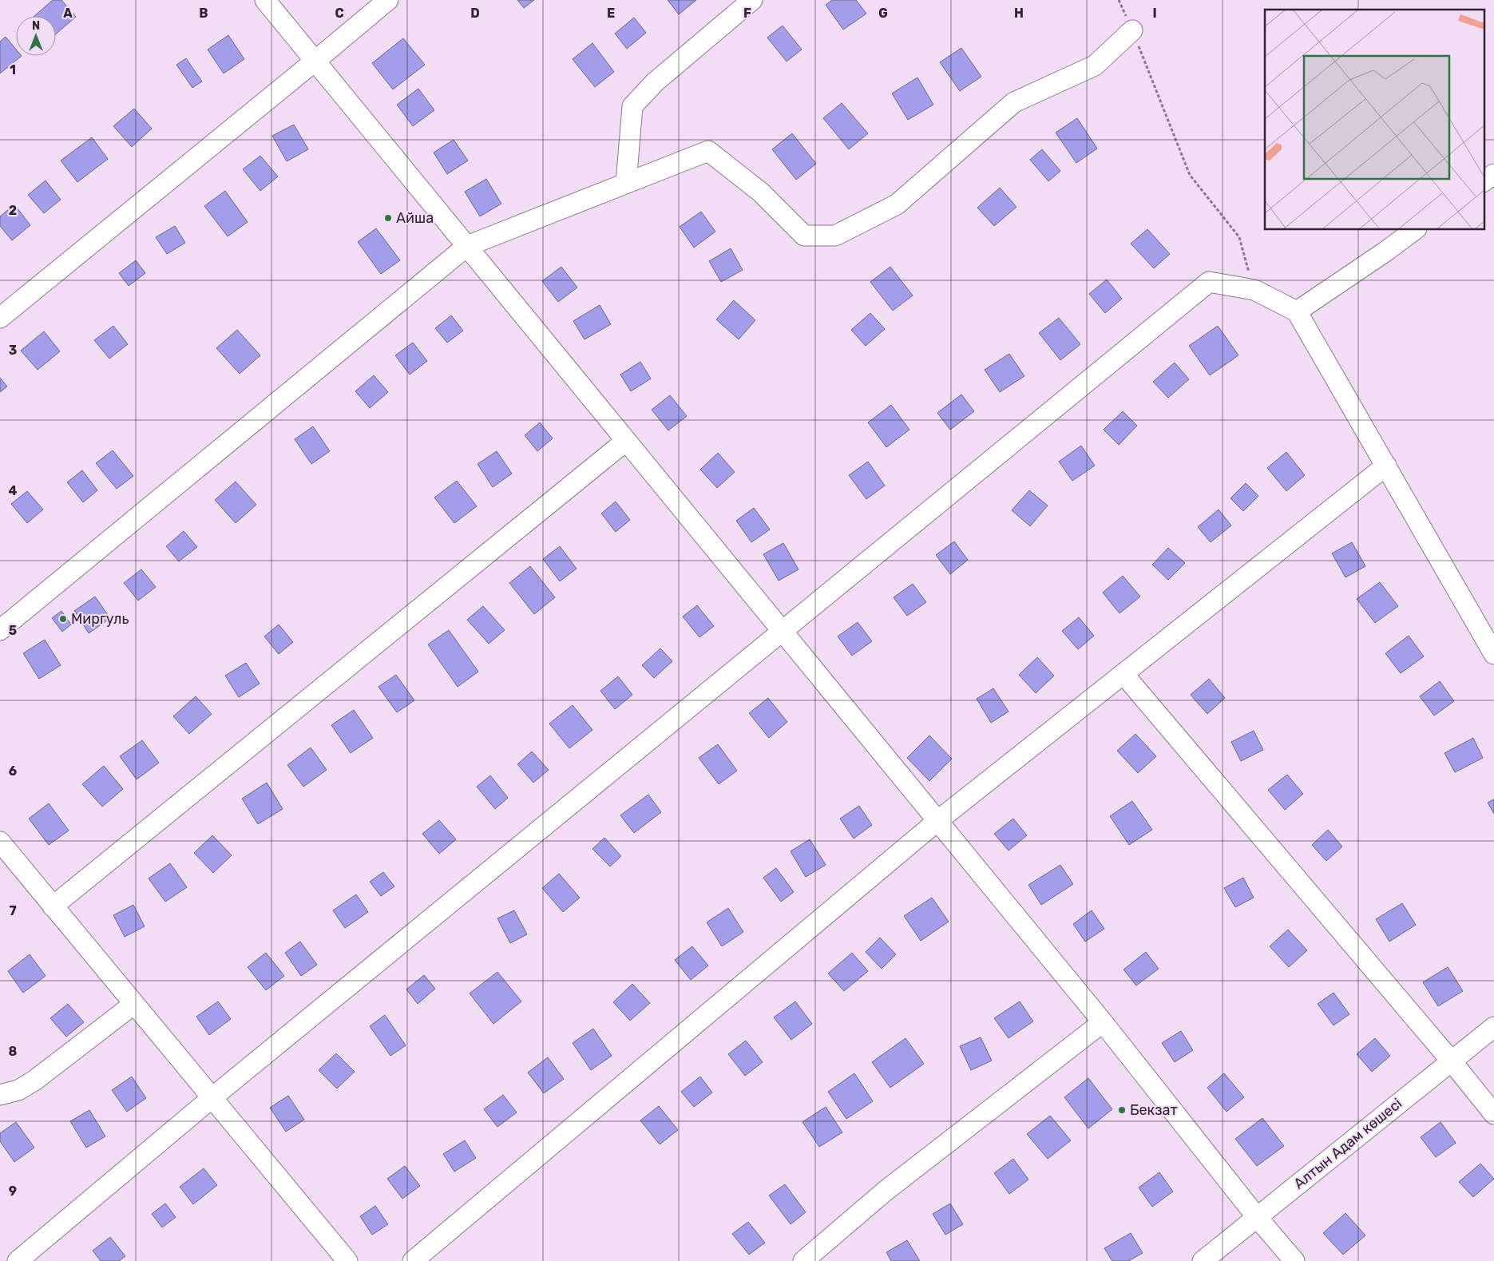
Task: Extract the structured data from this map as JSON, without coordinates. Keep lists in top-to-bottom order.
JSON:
{
  "streets": {
    "street": ["Алтын Адам көшесі"]
  },
  "places": ["Айша", "Миргуль", "Бекзат"],
  "north": "top",
  "grid": {
    "columns": [
      "A",
      "B",
      "C",
      "D",
      "E",
      "F",
      "G",
      "H",
      "I"
    ],
    "rows": [
      "1",
      "2",
      "3",
      "4",
      "5",
      "6",
      "7",
      "8",
      "9"
    ]
  }
}
